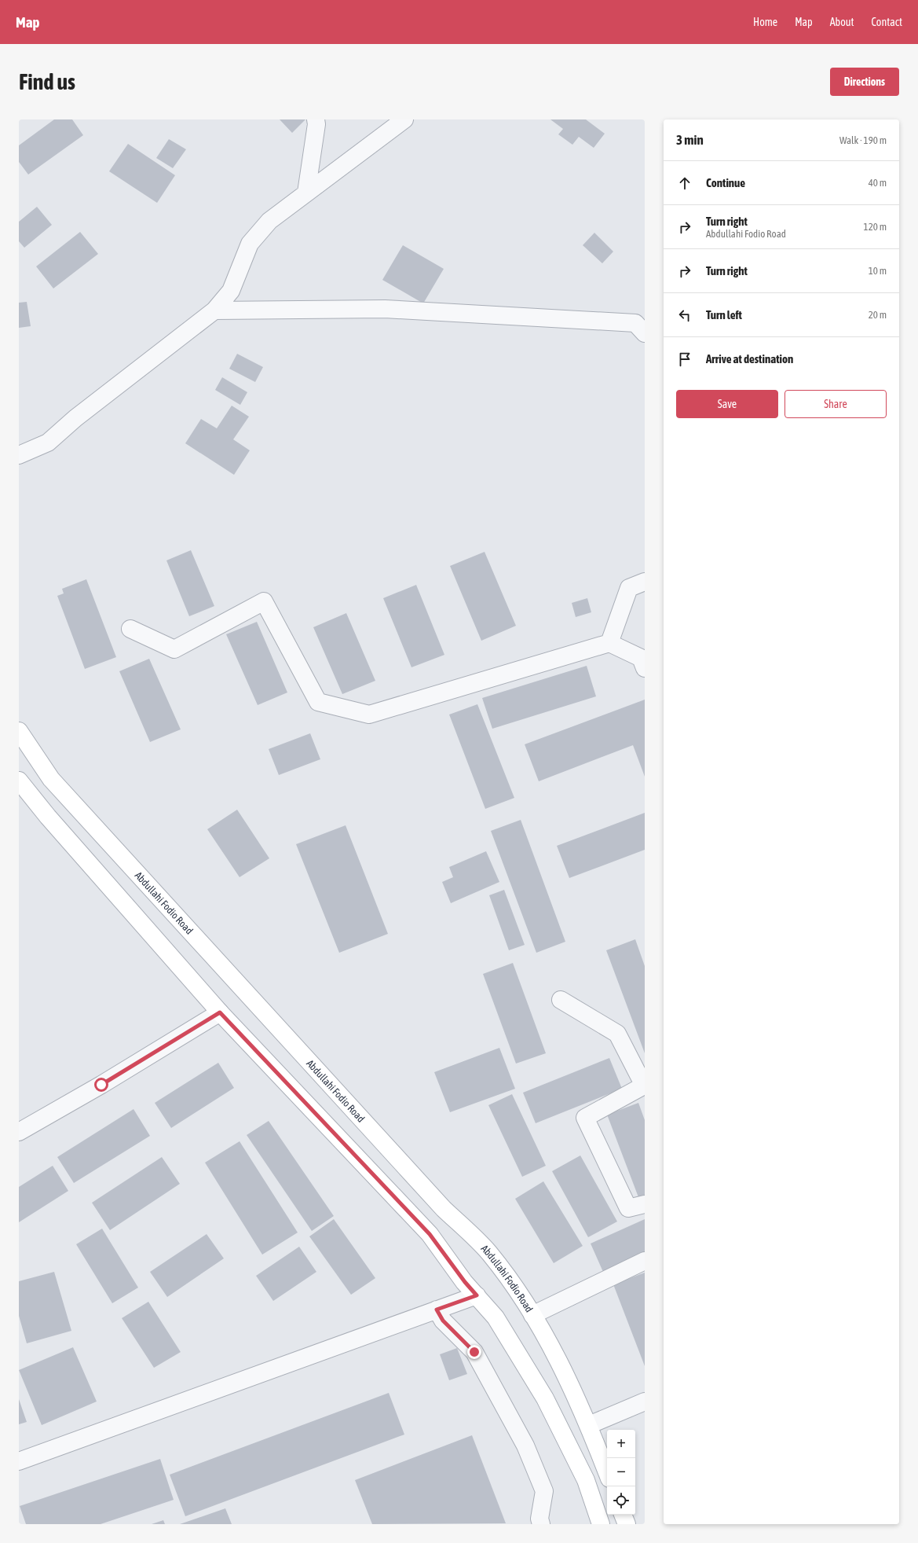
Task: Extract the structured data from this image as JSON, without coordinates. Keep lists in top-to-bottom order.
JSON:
{
  "streets": {
    "main road": ["Abdullahi Fodio Road"]
  },
  "page": {
    "header": "Map",
    "nav": [
      "Home",
      "Map",
      "About",
      "Contact"
    ],
    "buttons": [
      "Directions",
      ["Save", "Share"]
    ],
    "title": "Find us",
    "heading": ["3 min", "Walk · 190 m"],
    "list": [
      ["Continue", "40 m"],
      ["Turn right", "Abdullahi Fodio Road", "120 m"],
      ["Turn right", "10 m"],
      ["Turn left", "20 m"],
      "Arrive at destination"
    ],
    "map_buttons": ["+", "−"]
  }
}
